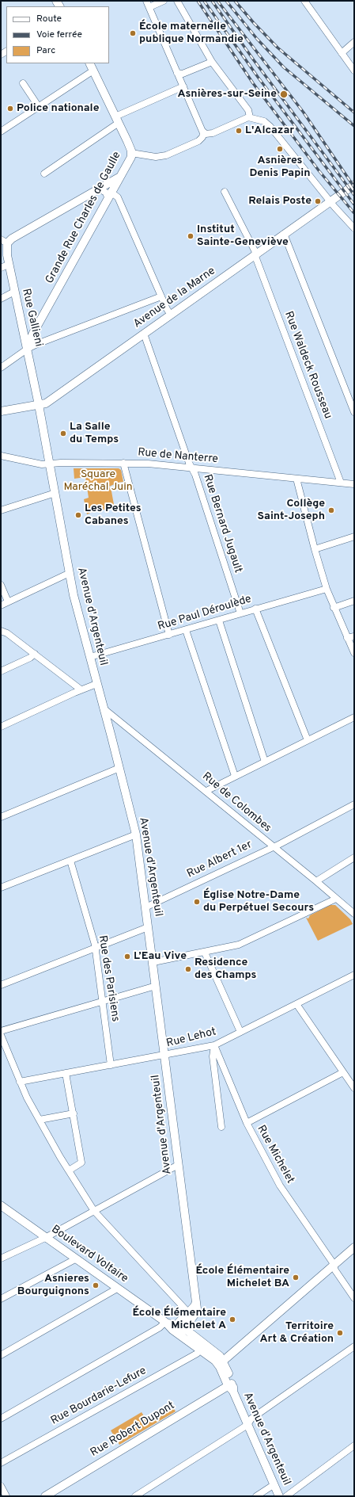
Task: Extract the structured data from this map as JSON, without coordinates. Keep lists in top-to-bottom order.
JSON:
{
  "streets": {
    "main road": [
      "Grande Rue Charles de Gaulle",
      "Avenue de la Marne",
      "Rue Gallieni",
      "Avenue d'Argenteuil",
      "Boulevard Voltaire",
      "Rue Robert Dupont"
    ],
    "street": [
      "Rue Waldeck Rousseau",
      "Rue de Nanterre",
      "Rue Bernard Jugault",
      "Rue Paul Déroulède",
      "Rue de Colombes",
      "Rue Albert 1er",
      "Rue des Parisiens",
      "Rue Lehot",
      "Rue Michelet",
      "Rue Bourdarie-Lefure"
    ]
  },
  "crossings": [
    ["Grande Rue Charles de Gaulle", "Rue Gallieni"],
    ["Avenue de la Marne", "Rue Gallieni"],
    ["Avenue de la Marne", "Rue Waldeck Rousseau"],
    ["Avenue de la Marne", "Rue Bernard Jugault"],
    ["Avenue de la Marne", "Avenue d'Argenteuil"],
    ["Rue Gallieni", "Avenue d'Argenteuil"],
    ["Rue Waldeck Rousseau", "Rue de Nanterre"],
    ["Rue de Nanterre", "Rue Bernard Jugault"],
    ["Rue de Nanterre", "Avenue d'Argenteuil"],
    ["Rue Bernard Jugault", "Rue Paul Déroulède"],
    ["Rue Paul Déroulède", "Avenue d'Argenteuil"],
    ["Avenue d'Argenteuil", "Rue de Colombes"],
    ["Avenue d'Argenteuil", "Rue Albert 1er"],
    ["Avenue d'Argenteuil", "Rue Lehot"],
    ["Avenue d'Argenteuil", "Boulevard Voltaire"],
    ["Avenue d'Argenteuil", "Rue Robert Dupont"],
    ["Rue de Colombes", "Rue Albert 1er"],
    ["Rue des Parisiens", "Rue Lehot"],
    ["Rue Lehot", "Rue Michelet"],
    ["Boulevard Voltaire", "Rue Bourdarie-Lefure"]
  ],
  "parks": ["Square Maréchal Juin"],
  "places": [
    "École maternelle publique Normandie",
    "Asnières-sur-Seine",
    "Police nationale",
    "L'Alcazar",
    "Asnières Denis Papin",
    "Relais Poste",
    "Institut Sainte-Geneviève",
    "La Salle du Temps",
    "Collège Saint-Joseph",
    "Les Petites Cabanes",
    "Église Notre-Dame du Perpétuel Secours",
    "L’Eau Vive",
    "Residence des Champs",
    "École Élémentaire Michelet BA",
    "Asnieres Bourguignons",
    "École Élémentaire Michelet A",
    "Territoire Art & Création"
  ],
  "legend": ["Route", "Voie ferrée", "Parc"]
}
